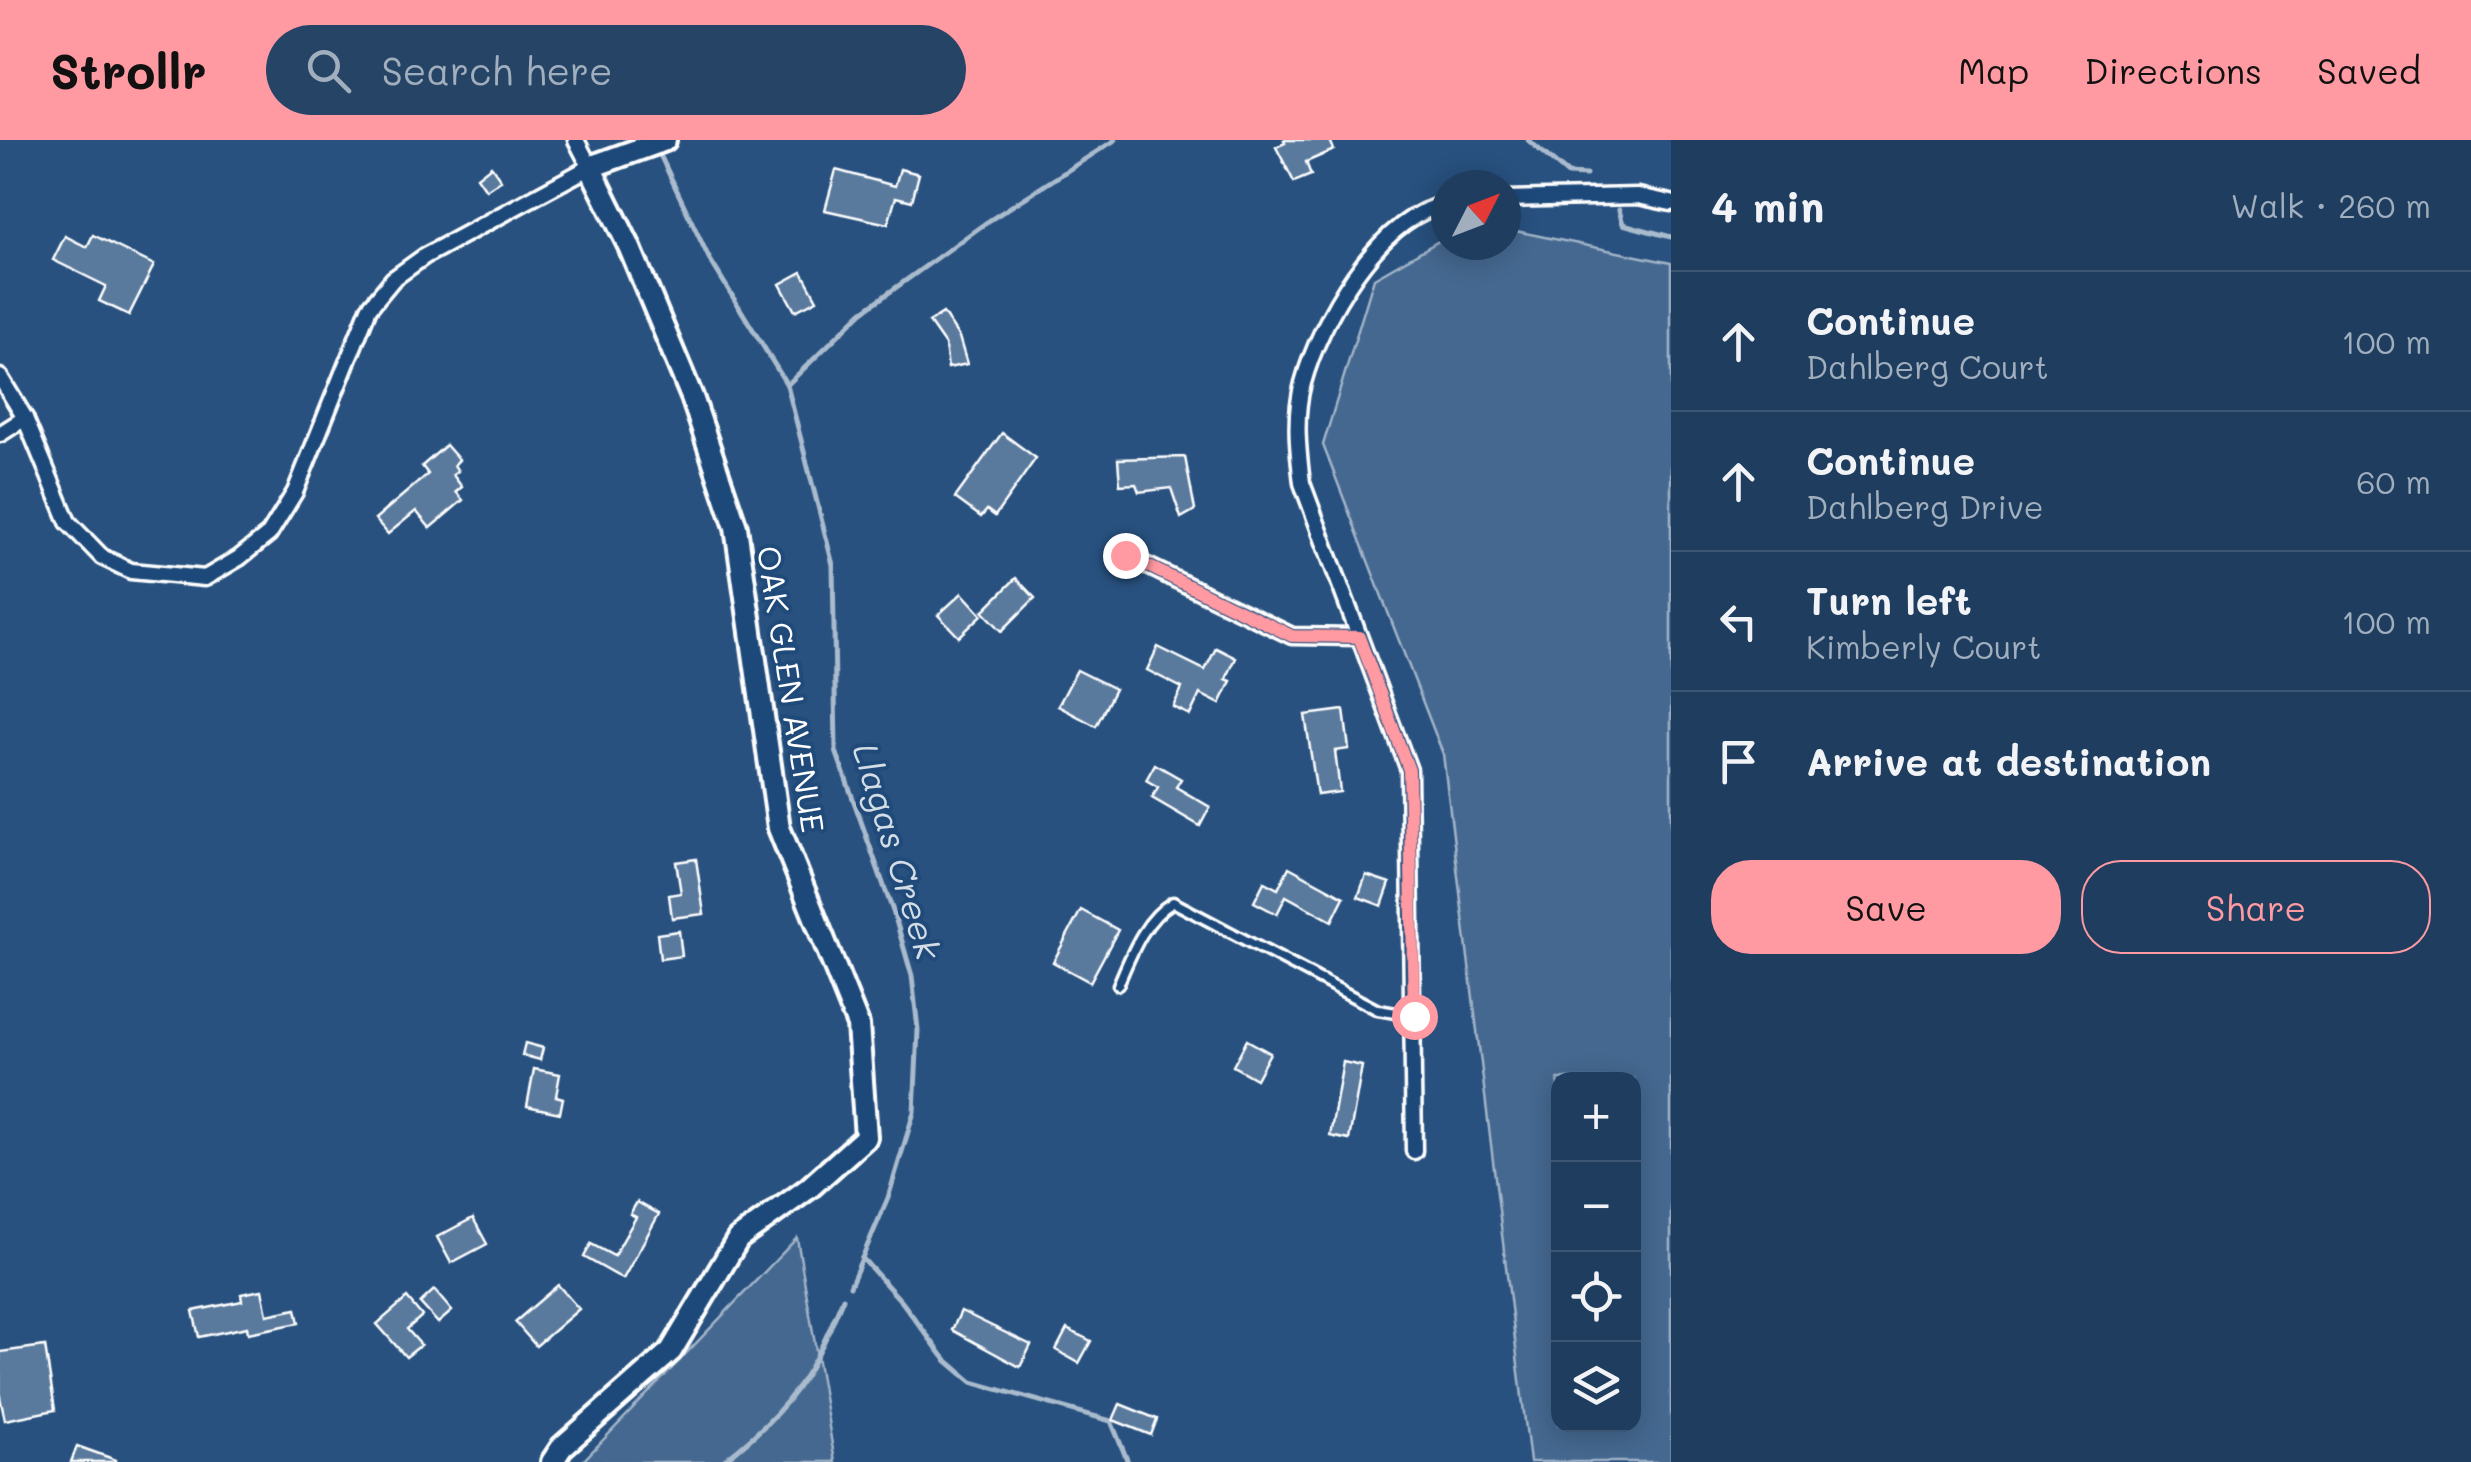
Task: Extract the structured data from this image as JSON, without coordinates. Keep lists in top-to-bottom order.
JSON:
{
  "streets": {
    "street": ["OAK GLEN AVENUE"]
  },
  "water": ["Llagas Creek"],
  "north": "top right",
  "page": {
    "header": "Strollr",
    "search": "Search here",
    "nav": ["Map", "Directions", "Saved"],
    "heading": ["4 min", "Walk · 260 m"],
    "list": [
      ["Continue", "Dahlberg Court", "100 m"],
      ["Continue", "Dahlberg Drive", "60 m"],
      ["Turn left", "Kimberly Court", "100 m"],
      "Arrive at destination"
    ],
    "buttons": ["Save", "Share"],
    "map_buttons": ["+", "−"]
  }
}
